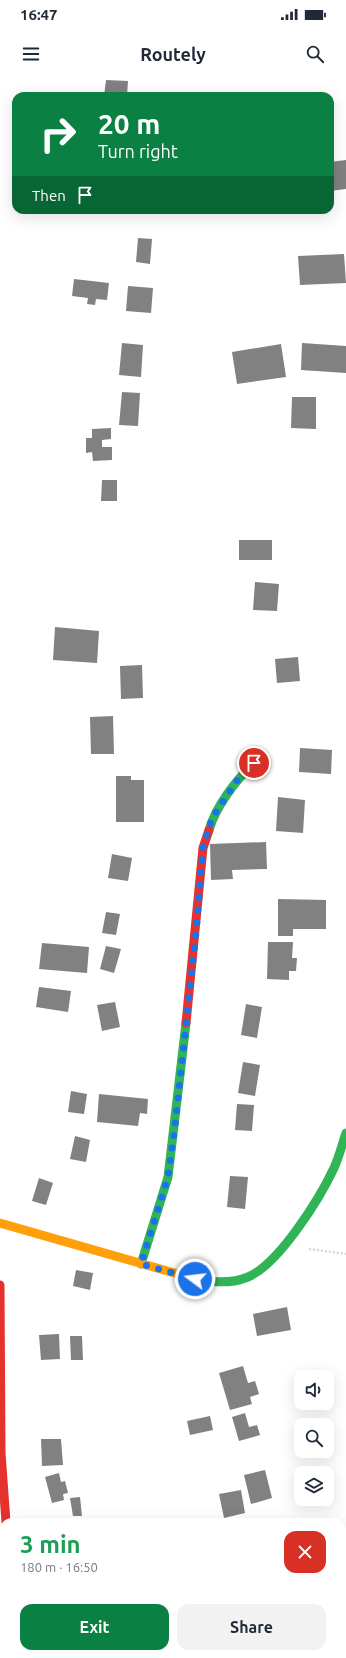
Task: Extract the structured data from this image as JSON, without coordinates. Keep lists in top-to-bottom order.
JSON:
{
  "page": {
    "status": "16:47",
    "header": "Routely",
    "turn": ["20 m", "Turn right"],
    "then": "Then",
    "heading": ["3 min", "180 m · 16:50"],
    "buttons": ["Exit", "Share"]
  }
}
